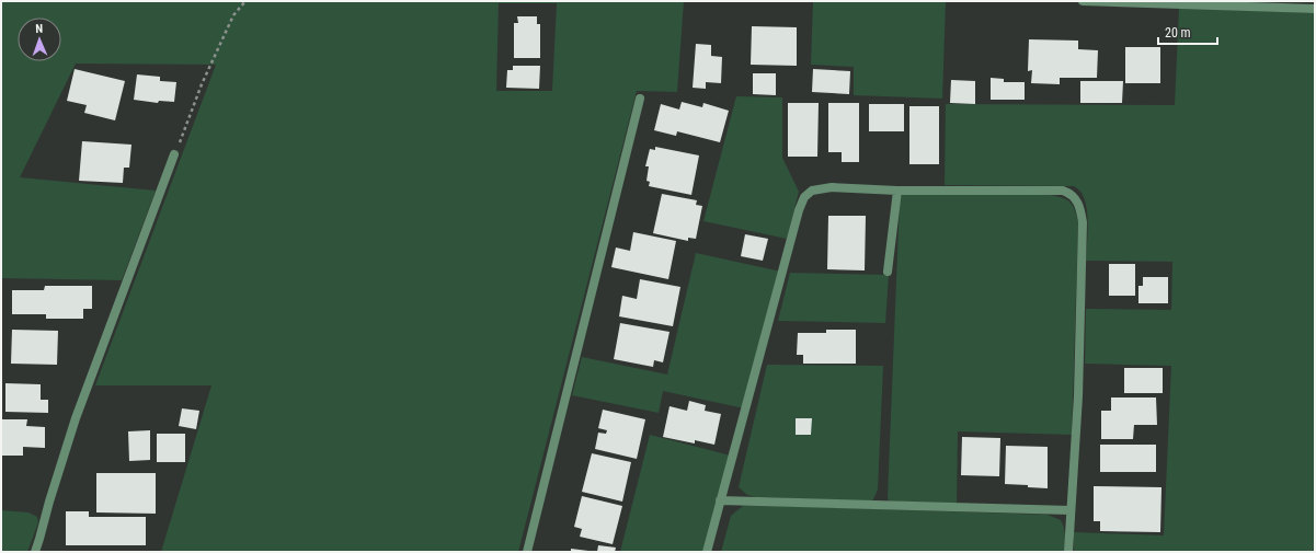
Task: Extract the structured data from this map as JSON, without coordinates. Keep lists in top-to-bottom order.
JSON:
{
  "scale_bar": "20 m",
  "north": "top"
}
